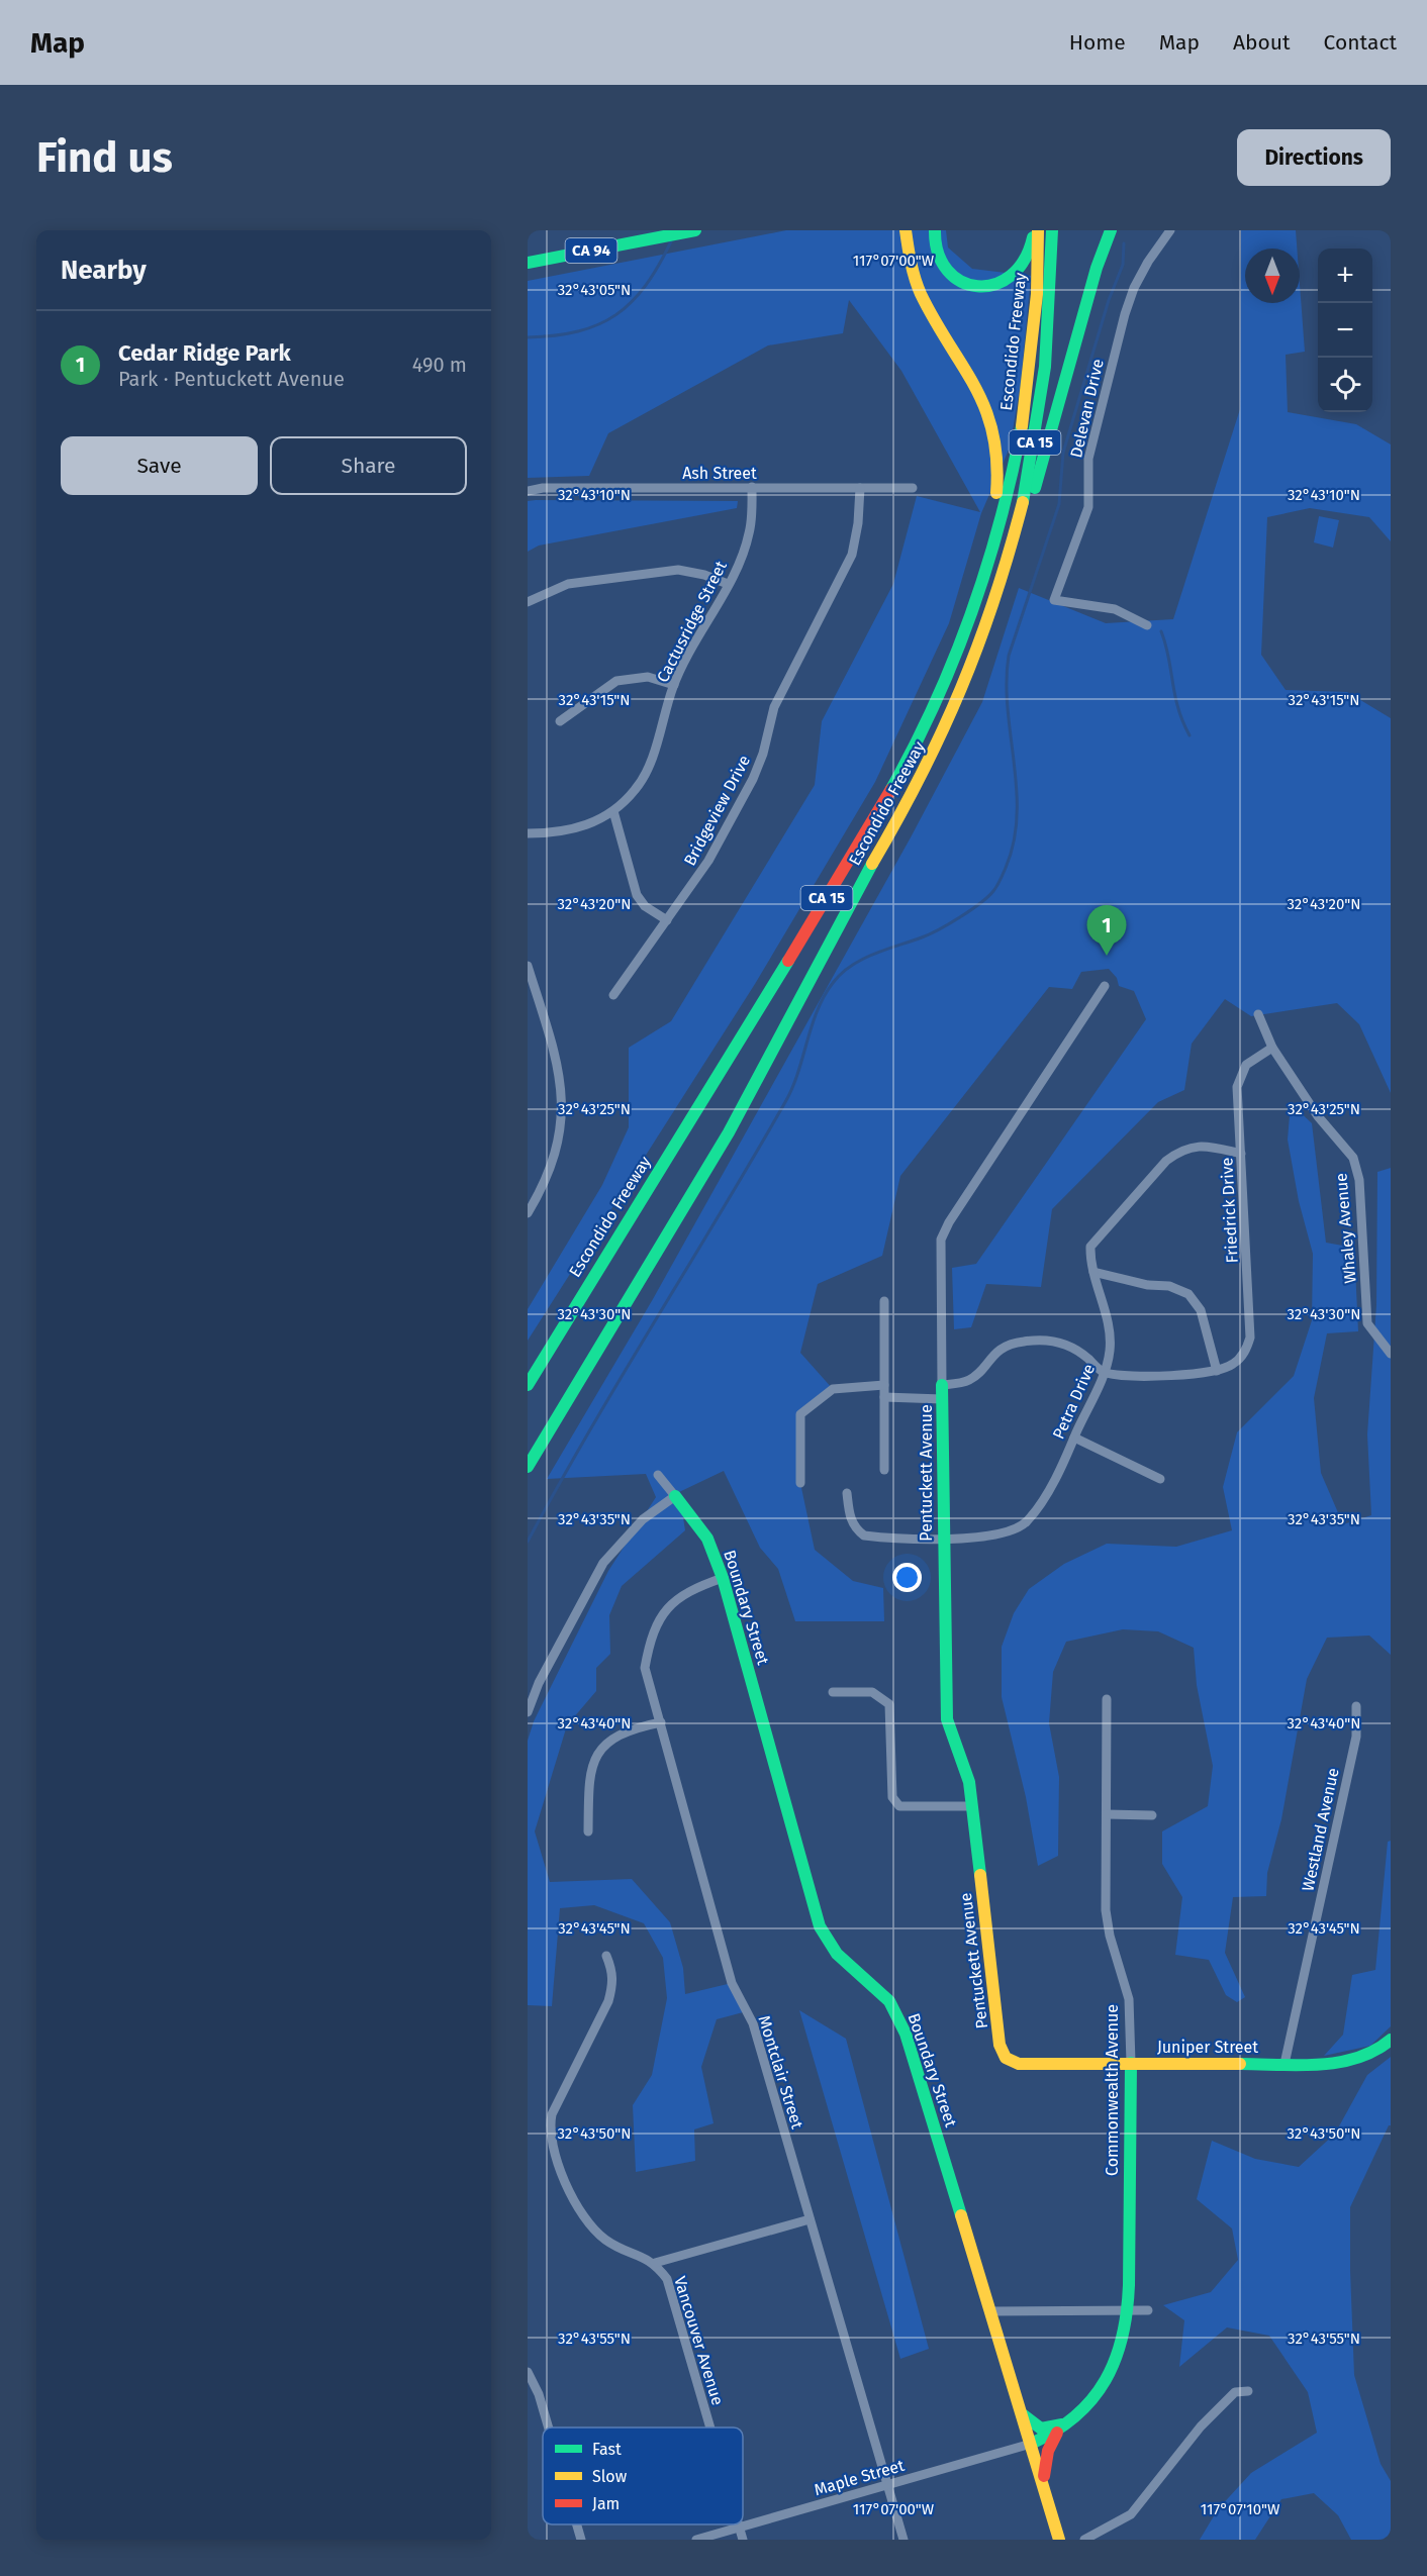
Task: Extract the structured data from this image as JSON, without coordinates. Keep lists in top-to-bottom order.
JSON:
{
  "streets": {
    "main road": [
      "CA 94",
      "Escondido Freeway",
      "CA 15",
      "Pentuckett Avenue",
      "Boundary Street",
      "Juniper Street",
      "Commonwealth Avenue"
    ],
    "street": [
      "Delevan Drive",
      "Ash Street",
      "Cactusridge Street",
      "Bridgeview Drive",
      "Friedrick Drive",
      "Whaley Avenue",
      "Petra Drive",
      "Westland Avenue",
      "Montclair Street",
      "Vancouver Avenue",
      "Maple Street"
    ]
  },
  "crossings": [
    ["Ash Street", "Cactusridge Street"],
    ["Ash Street", "Bridgeview Drive"],
    ["Friedrick Drive", "Whaley Avenue"],
    ["Friedrick Drive", "Petra Drive"],
    ["Petra Drive", "Pentuckett Avenue"],
    ["Pentuckett Avenue", "Juniper Street"],
    ["Boundary Street", "Montclair Street"],
    ["Boundary Street", "Commonwealth Avenue"],
    ["Boundary Street", "Maple Street"],
    ["Westland Avenue", "Juniper Street"],
    ["Juniper Street", "Commonwealth Avenue"],
    ["Montclair Street", "Maple Street"],
    ["Commonwealth Avenue", "Maple Street"],
    ["Vancouver Avenue", "Maple Street"]
  ],
  "legend": ["Fast", "Slow", "Jam"],
  "north": "bottom",
  "page": {
    "header": "Map",
    "nav": [
      "Home",
      "Map",
      "About",
      "Contact"
    ],
    "buttons": [
      "Directions",
      ["Save", "Share"]
    ],
    "title": "Find us",
    "heading": "Nearby",
    "map_buttons": ["+", "−"],
    "list": [
      {
        "mark": "1",
        "name": "Cedar Ridge Park",
        "note": "Park · Pentuckett Avenue",
        "value": "490 m"
      }
    ],
    "pins": "1"
  },
  "coordinates": [
    "117°07'00\"W",
    "32°43'05\"N",
    "32°43'10\"N",
    "32°43'15\"N",
    "32°43'20\"N",
    "32°43'25\"N",
    "32°43'30\"N",
    "32°43'35\"N",
    "32°43'40\"N",
    "32°43'45\"N",
    "32°43'50\"N",
    "32°43'55\"N",
    "117°07'10\"W"
  ]
}
